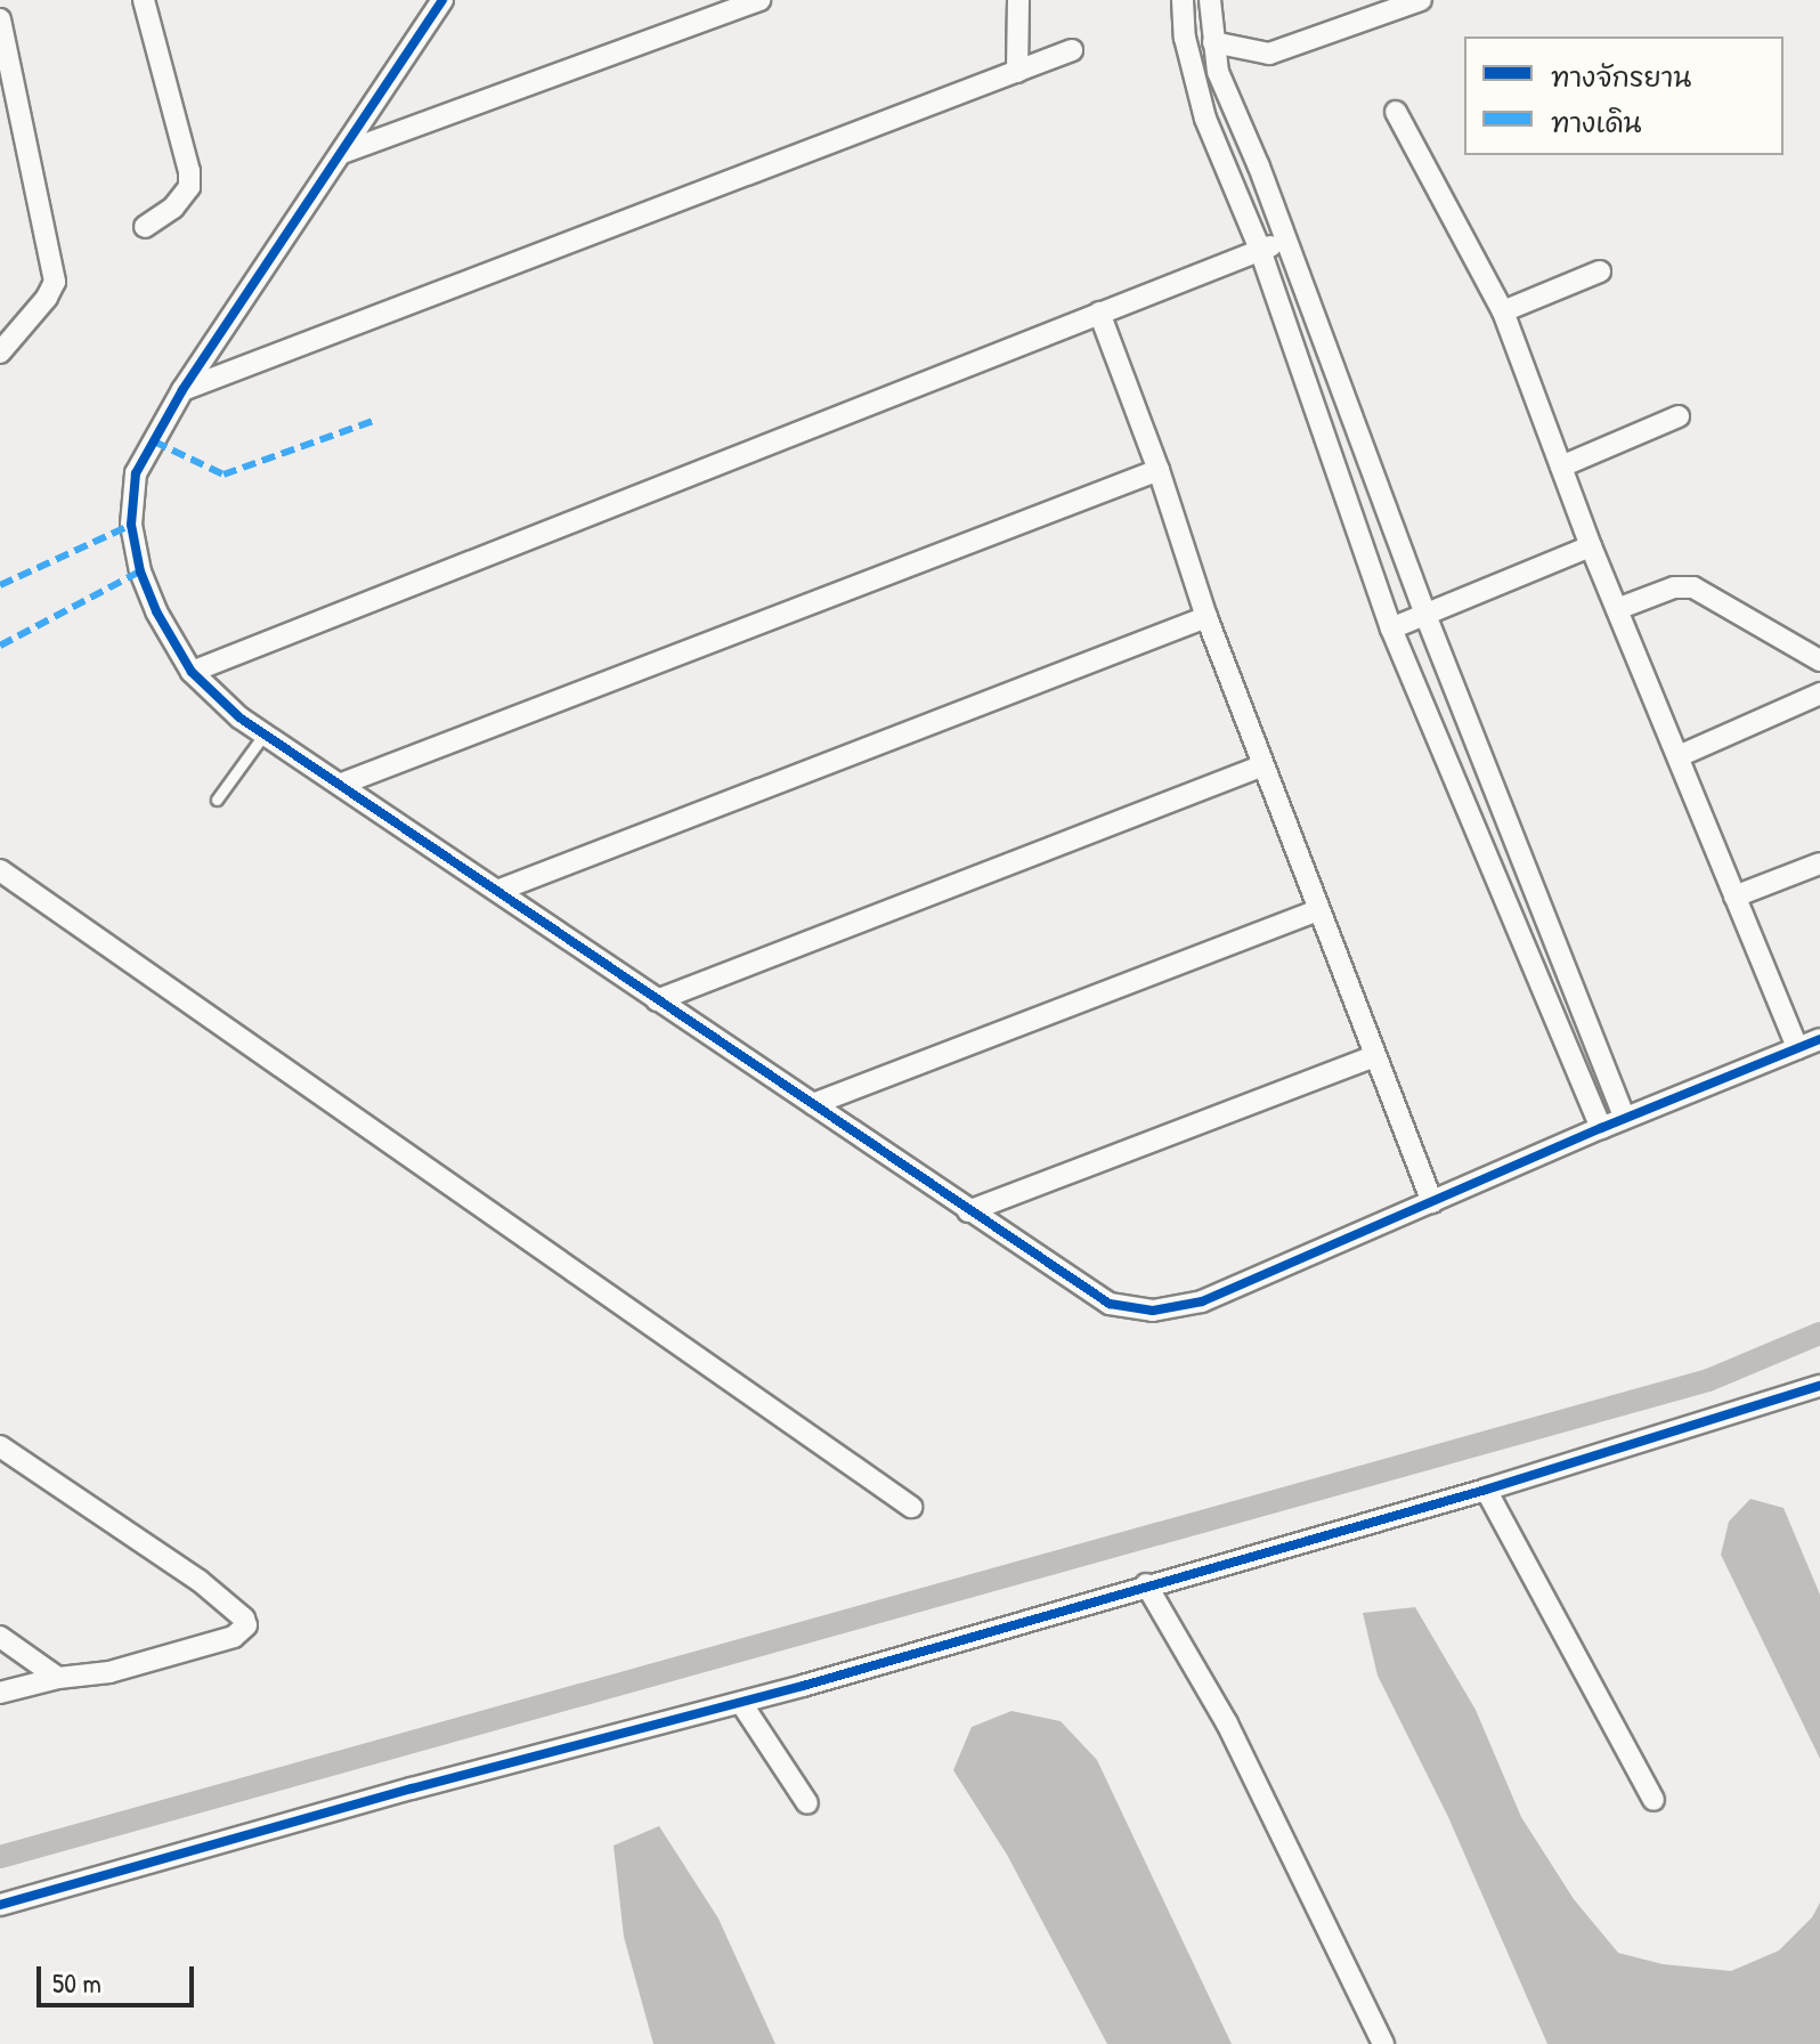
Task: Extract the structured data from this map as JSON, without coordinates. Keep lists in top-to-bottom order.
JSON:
{
  "legend": ["ทางจักรยาน", "ทางเดิน"],
  "scale_bar": "50 m"
}
